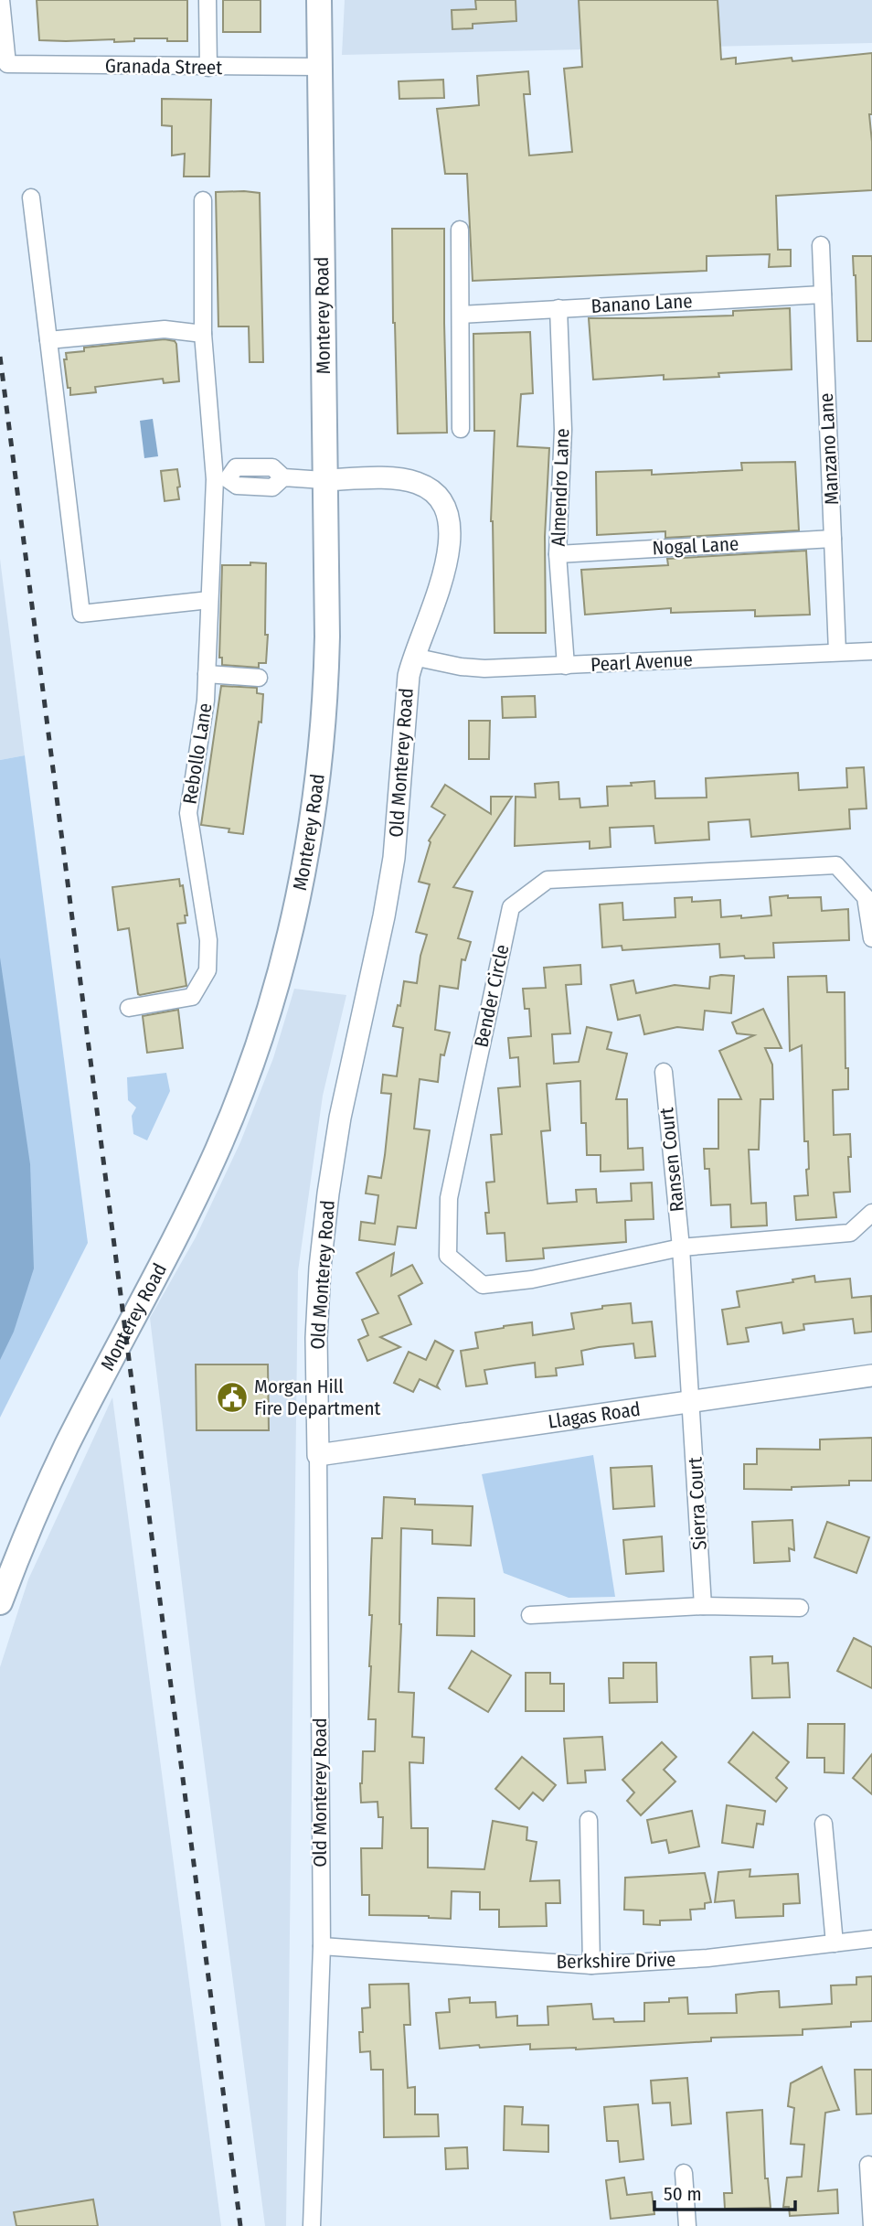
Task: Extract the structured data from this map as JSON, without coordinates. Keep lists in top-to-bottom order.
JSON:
{
  "streets": {
    "main road": ["Monterey Road"],
    "street": [
      "Granada Street",
      "Banano Lane",
      "Manzano Lane",
      "Almendro Lane",
      "Nogal Lane",
      "Pearl Avenue",
      "Rebollo Lane",
      "Old Monterey Road",
      "Bender Circle",
      "Ransen Court",
      "Llagas Road",
      "Sierra Court",
      "Berkshire Drive"
    ]
  },
  "crossings": [
    ["Granada Street", "Monterey Road"],
    ["Banano Lane", "Manzano Lane"],
    ["Banano Lane", "Almendro Lane"],
    ["Monterey Road", "Old Monterey Road"],
    ["Manzano Lane", "Nogal Lane"],
    ["Manzano Lane", "Pearl Avenue"],
    ["Almendro Lane", "Nogal Lane"],
    ["Almendro Lane", "Pearl Avenue"],
    ["Pearl Avenue", "Old Monterey Road"],
    ["Old Monterey Road", "Llagas Road"],
    ["Old Monterey Road", "Berkshire Drive"],
    ["Bender Circle", "Ransen Court"],
    ["Llagas Road", "Sierra Court"]
  ],
  "places": {
    "public building": ["Morgan Hill Fire Department"]
  },
  "scale_bar": "50 m"
}
